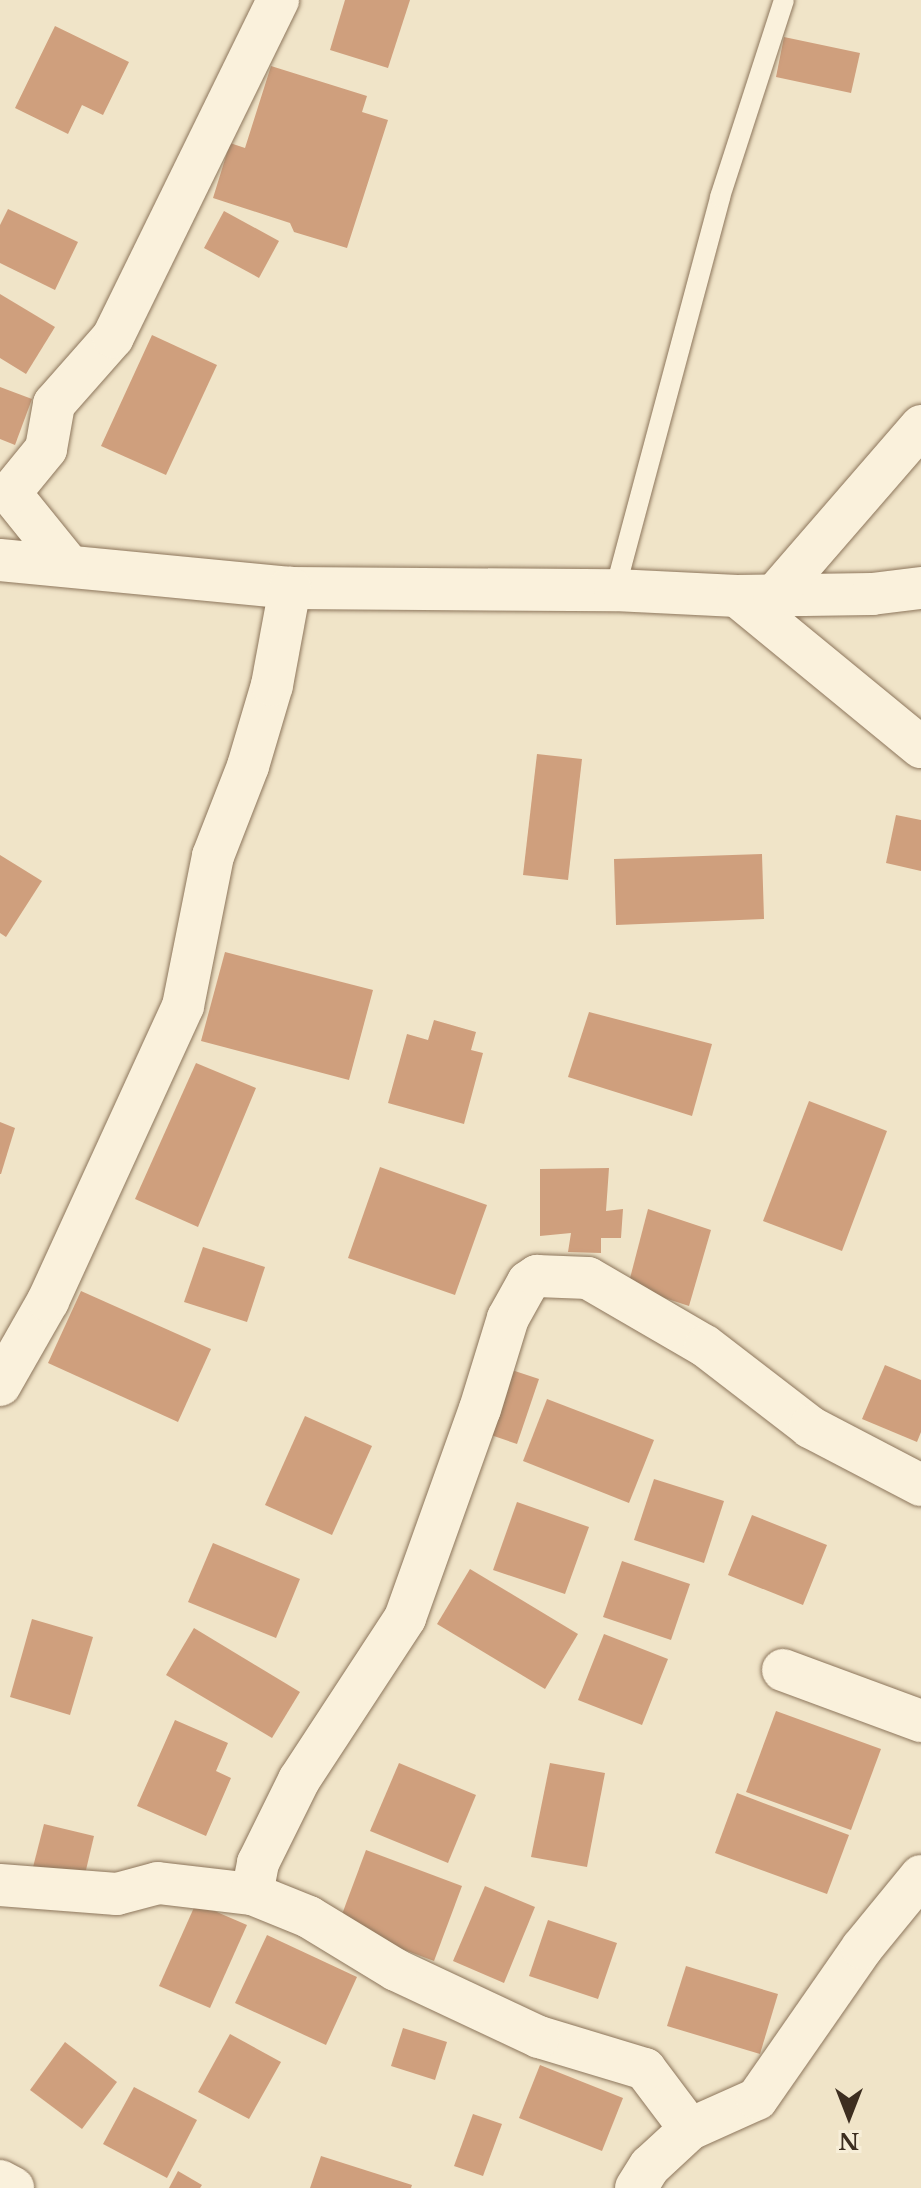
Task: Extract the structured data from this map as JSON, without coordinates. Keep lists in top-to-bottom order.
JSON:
{
  "north": "bottom"
}
